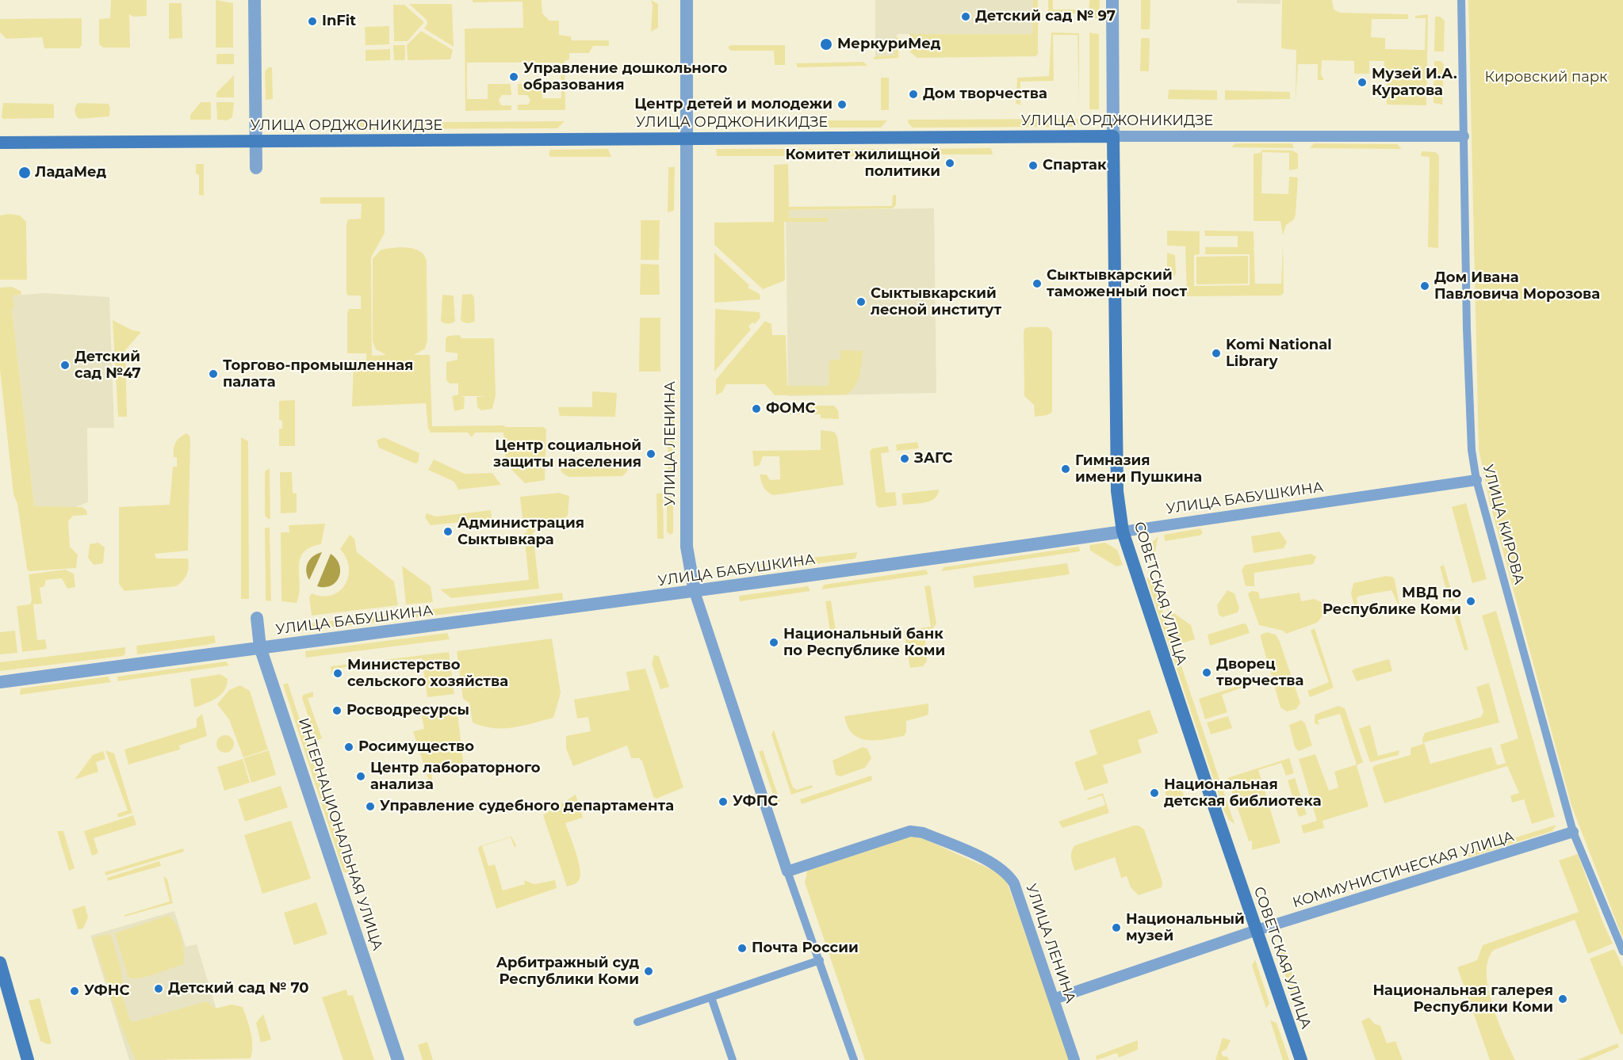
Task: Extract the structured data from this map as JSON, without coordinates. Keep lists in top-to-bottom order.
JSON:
{
  "streets": {
    "main road": ["УЛИЦА ОРДЖОНИКИДЗЕ", "СОВЕТСКАЯ УЛИЦА"],
    "street": [
      "УЛИЦА ЛЕНИНА",
      "УЛИЦА БАБУШКИНА",
      "УЛИЦА КИРОВА",
      "ИНТЕРНАЦИОНАЛЬНАЯ УЛИЦА",
      "КОММУНИСТИЧЕСКАЯ УЛИЦА"
    ]
  },
  "crossings": [
    ["УЛИЦА ОРДЖОНИКИДЗЕ", "УЛИЦА ЛЕНИНА"],
    ["УЛИЦА ОРДЖОНИКИДЗЕ", "УЛИЦА КИРОВА"],
    ["УЛИЦА ОРДЖОНИКИДЗЕ", "СОВЕТСКАЯ УЛИЦА"],
    ["УЛИЦА ЛЕНИНА", "УЛИЦА БАБУШКИНА"],
    ["УЛИЦА ЛЕНИНА", "КОММУНИСТИЧЕСКАЯ УЛИЦА"],
    ["УЛИЦА БАБУШКИНА", "УЛИЦА КИРОВА"],
    ["УЛИЦА БАБУШКИНА", "СОВЕТСКАЯ УЛИЦА"],
    ["УЛИЦА БАБУШКИНА", "ИНТЕРНАЦИОНАЛЬНАЯ УЛИЦА"],
    ["УЛИЦА КИРОВА", "КОММУНИСТИЧЕСКАЯ УЛИЦА"],
    ["СОВЕТСКАЯ УЛИЦА", "КОММУНИСТИЧЕСКАЯ УЛИЦА"]
  ],
  "parks": ["Кировский парк"],
  "places": [
    "Детский сад № 97",
    "InFit",
    "МеркуриМед",
    "Управление дошкольного образования",
    "Музей И.А. Куратова",
    "Дом творчества",
    "Центр детей и молодежи",
    "Комитет жилищной политики",
    "Спартак",
    "ЛадаМед",
    "Сыктывкарский таможенный пост",
    "Дом Ивана Павловича Морозова",
    "Сыктывкарский лесной институт",
    "Komi National Library",
    "Детский сад №47",
    "Торгово-промышленная палата",
    "ФОМС",
    "Центр социальной защиты населения",
    "ЗАГС",
    "Гимназия имени Пушкина",
    "Администрация Сыктывкара",
    "МВД по Республике Коми",
    "Национальный банк по Республике Коми",
    "Дворец творчества",
    "Министерство сельского хозяйства",
    "Росводресурсы",
    "Росимущество",
    "Центр лабораторного анализа",
    "Национальная детская библиотека",
    "УФПС",
    "Управление судебного департамента",
    "Национальный музей",
    "Почта России",
    "Арбитражный суд Республики Коми",
    "Детский сад № 70",
    "УФНС",
    "Национальная галерея Республики Коми"
  ]
}
